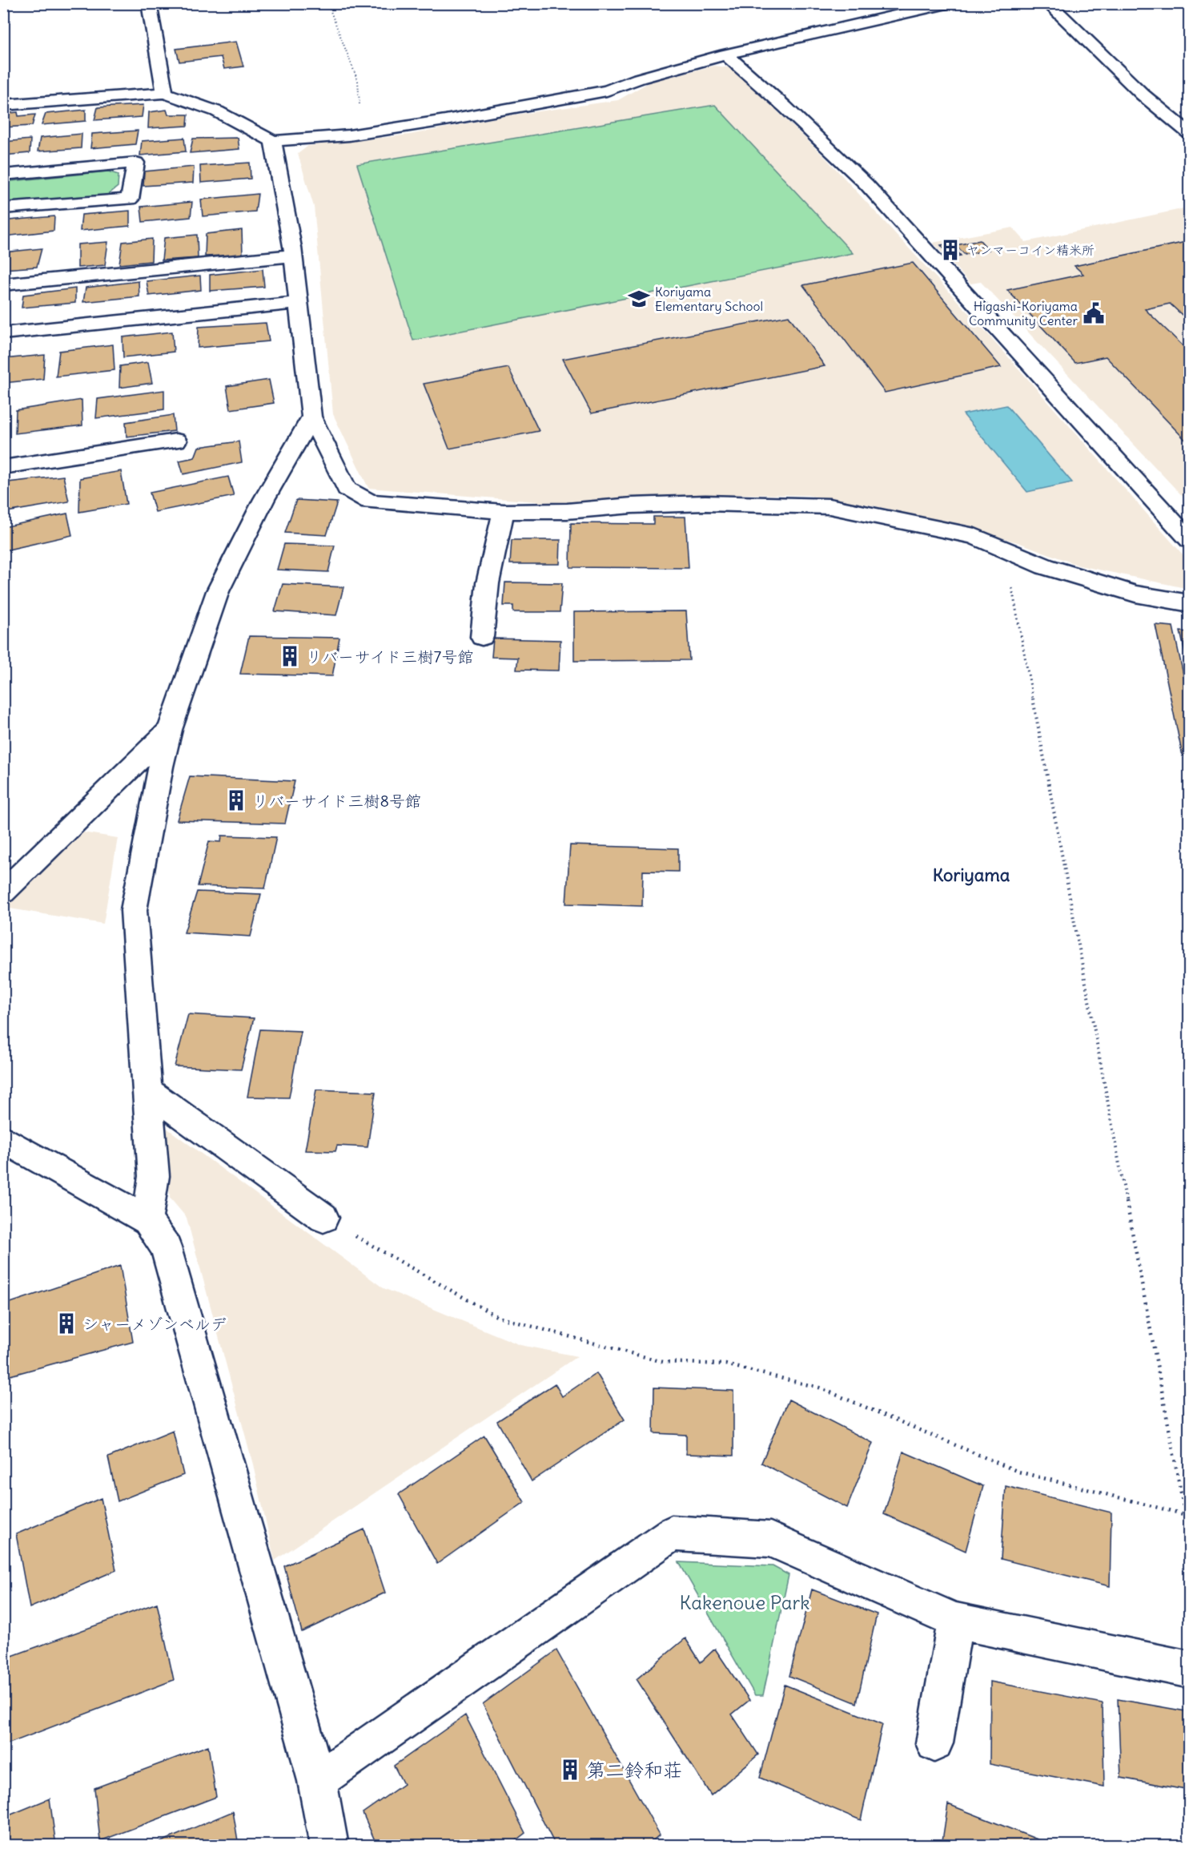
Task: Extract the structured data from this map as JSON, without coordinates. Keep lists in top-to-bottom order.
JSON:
{
  "districts": ["Koriyama"],
  "parks": ["Kakenoue Park"],
  "places": {
    "building": [
      "ヤンマーコイン精米所",
      "リバーサイド三樹7号館",
      "リバーサイド三樹8号館",
      "シャーメゾンベルデ",
      "第二鈴和荘"
    ],
    "school or university": ["Koriyama Elementary School"],
    "public building": ["Higashi-Koriyama Community Center"]
  }
}
